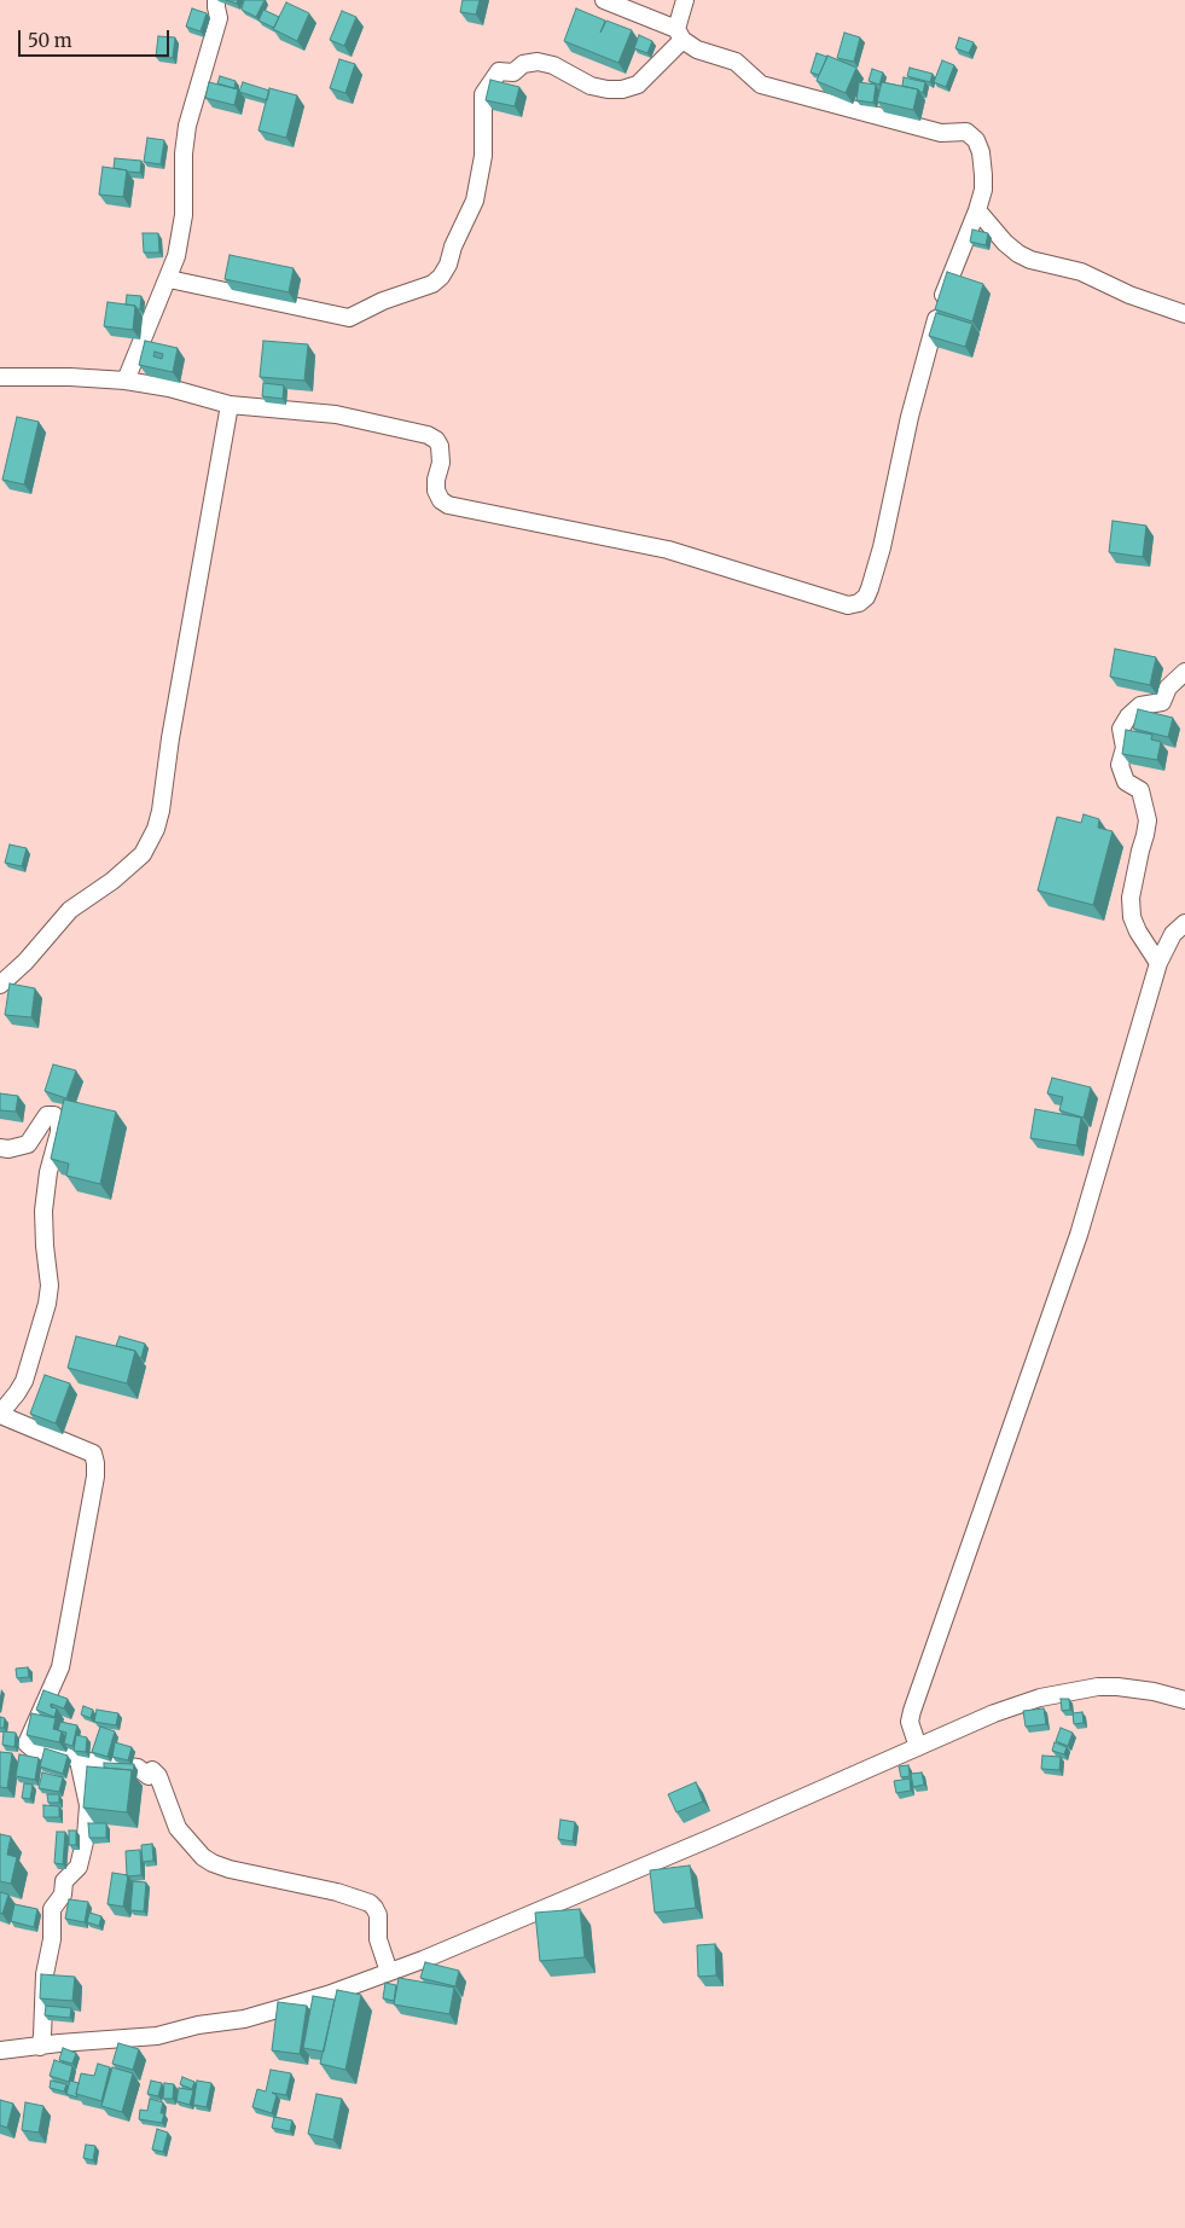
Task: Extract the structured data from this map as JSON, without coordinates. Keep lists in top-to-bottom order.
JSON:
{
  "scale_bar": "50 m"
}
